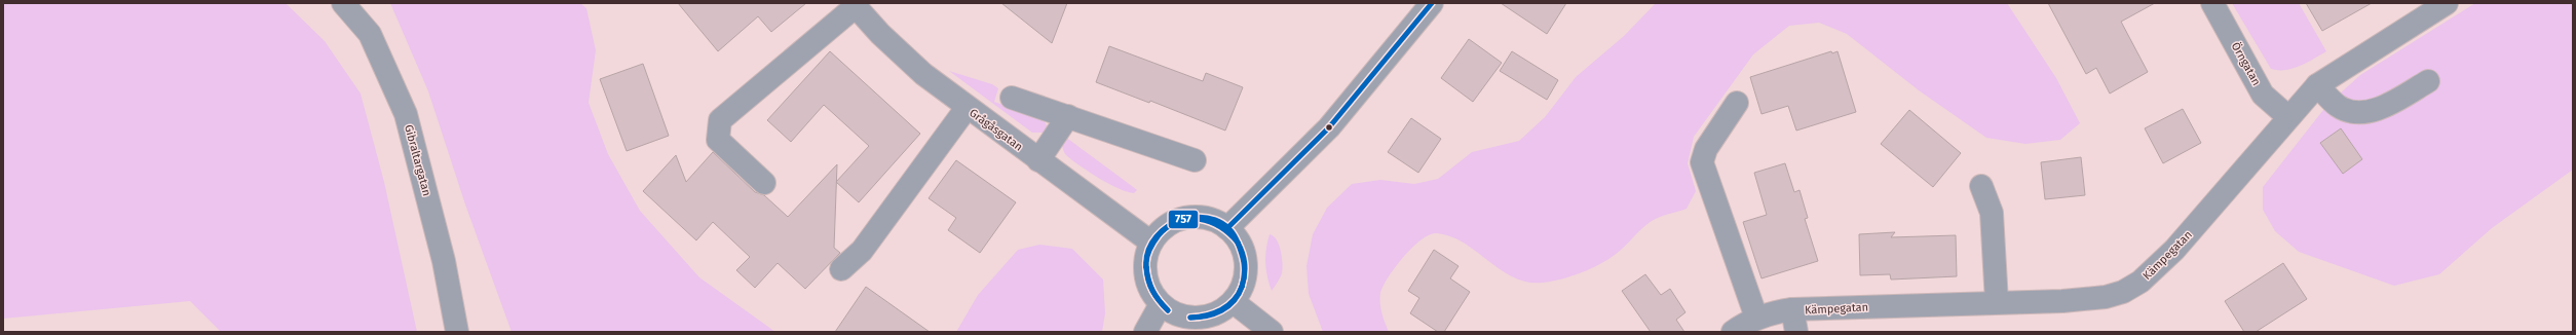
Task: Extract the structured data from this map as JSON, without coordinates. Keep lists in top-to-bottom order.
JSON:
{
  "streets": {
    "street": [
      "Örngatan",
      "Grågåsgatan",
      "Gibraltargatan",
      "Kämpegatan"
    ]
  },
  "crossings": [
    ["Örngatan", "Kämpegatan"]
  ],
  "lines": ["transit line 757"]
}
